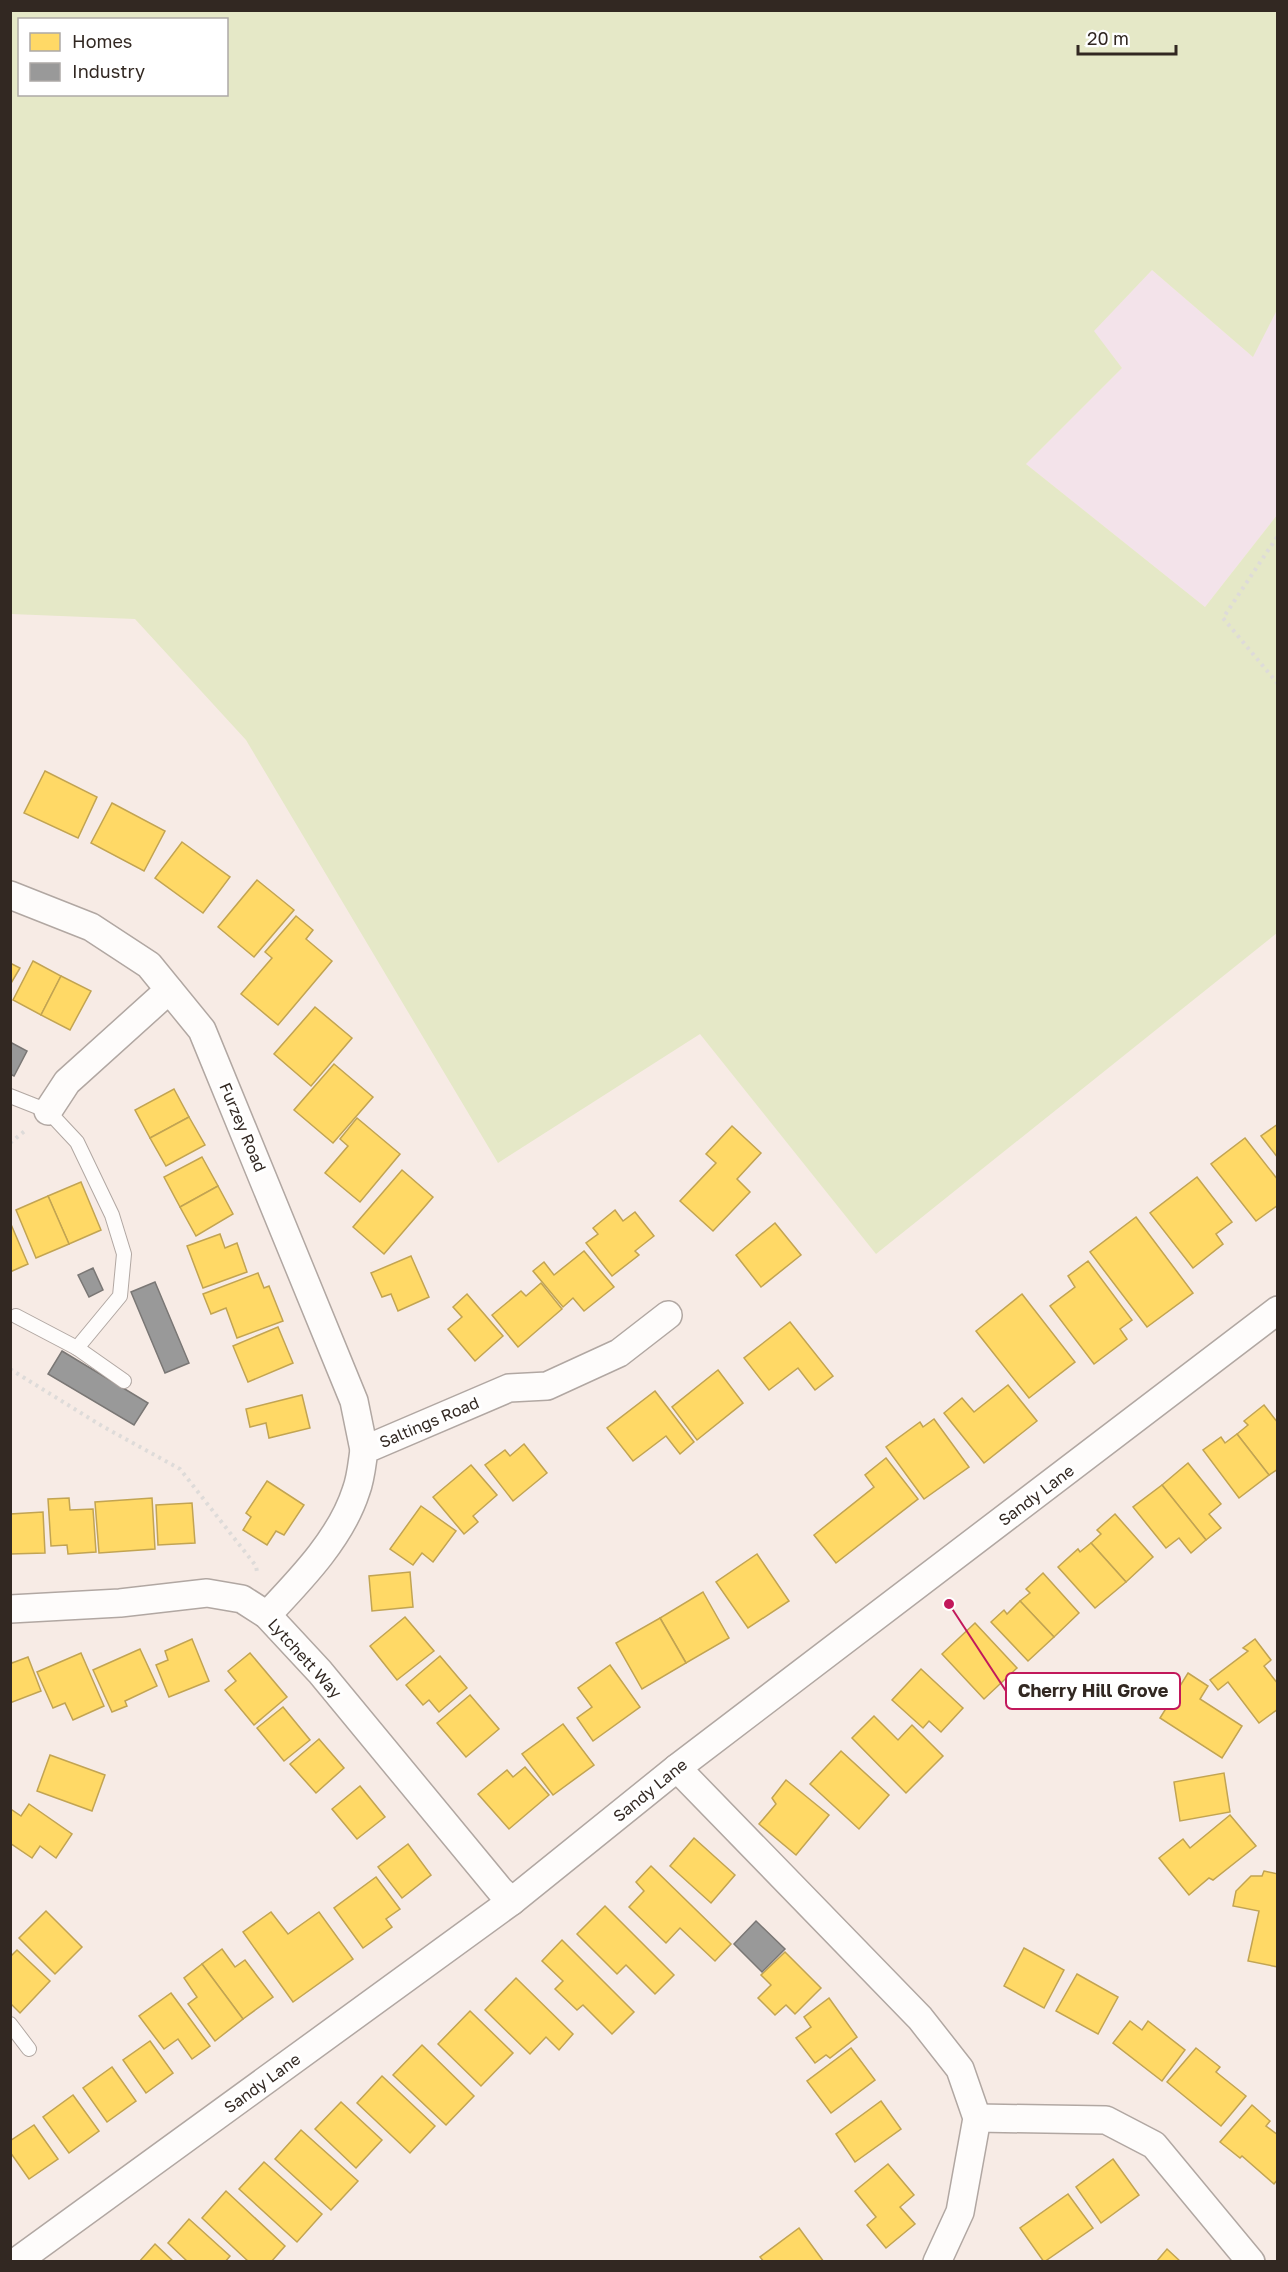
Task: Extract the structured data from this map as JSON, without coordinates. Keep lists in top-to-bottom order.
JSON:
{
  "streets": {
    "street": [
      "Furzey Road",
      "Saltings Road",
      "Sandy Lane",
      "Lytchett Way"
    ]
  },
  "crossings": [
    ["Furzey Road", "Saltings Road"],
    ["Saltings Road", "Lytchett Way"],
    ["Sandy Lane", "Lytchett Way"]
  ],
  "places": ["Cherry Hill Grove"],
  "legend": ["Homes", "Industry"],
  "scale_bar": "20 m"
}
